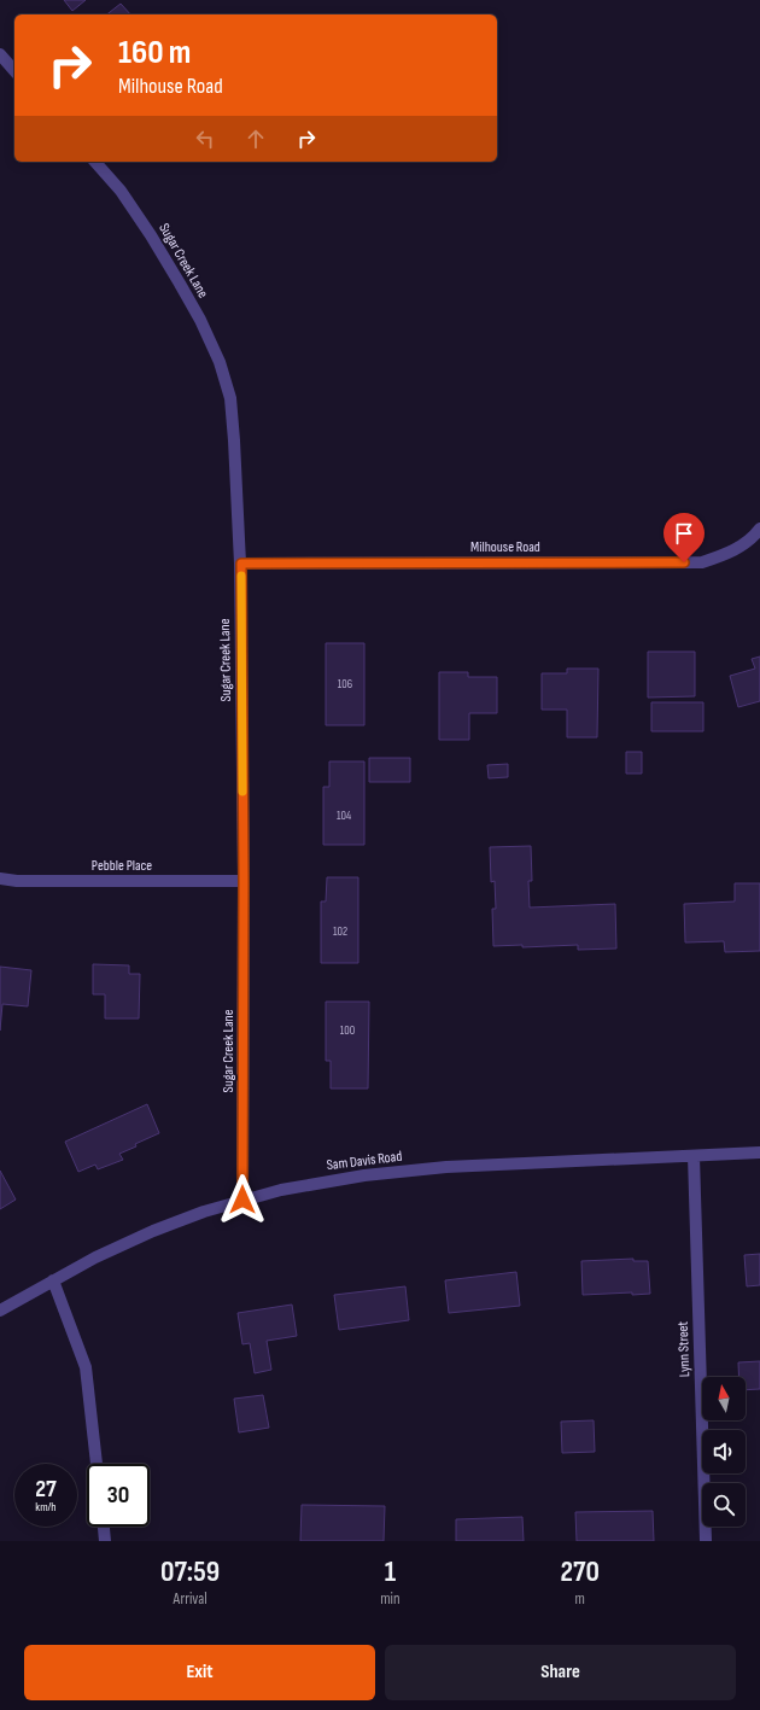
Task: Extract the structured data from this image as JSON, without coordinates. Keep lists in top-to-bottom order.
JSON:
{
  "streets": {
    "street": [
      "Sugar Creek Lane",
      "Milhouse Road",
      "Pebble Place",
      "Sam Davis Road",
      "Lynn Street"
    ]
  },
  "crossings": [
    ["Sugar Creek Lane", "Milhouse Road"],
    ["Sugar Creek Lane", "Pebble Place"],
    ["Sugar Creek Lane", "Sam Davis Road"],
    ["Sam Davis Road", "Lynn Street"]
  ],
  "house_numbers": [
    "106",
    "104",
    "102",
    "100"
  ],
  "north": "top",
  "page": {
    "turn": ["160 m", "Milhouse Road"],
    "speed": "27 km/h",
    "limit": "30",
    "eta": [
      "07:59",
      "Arrival",
      "1",
      "min",
      "270",
      "m"
    ],
    "buttons": ["Exit", "Share"]
  }
}
